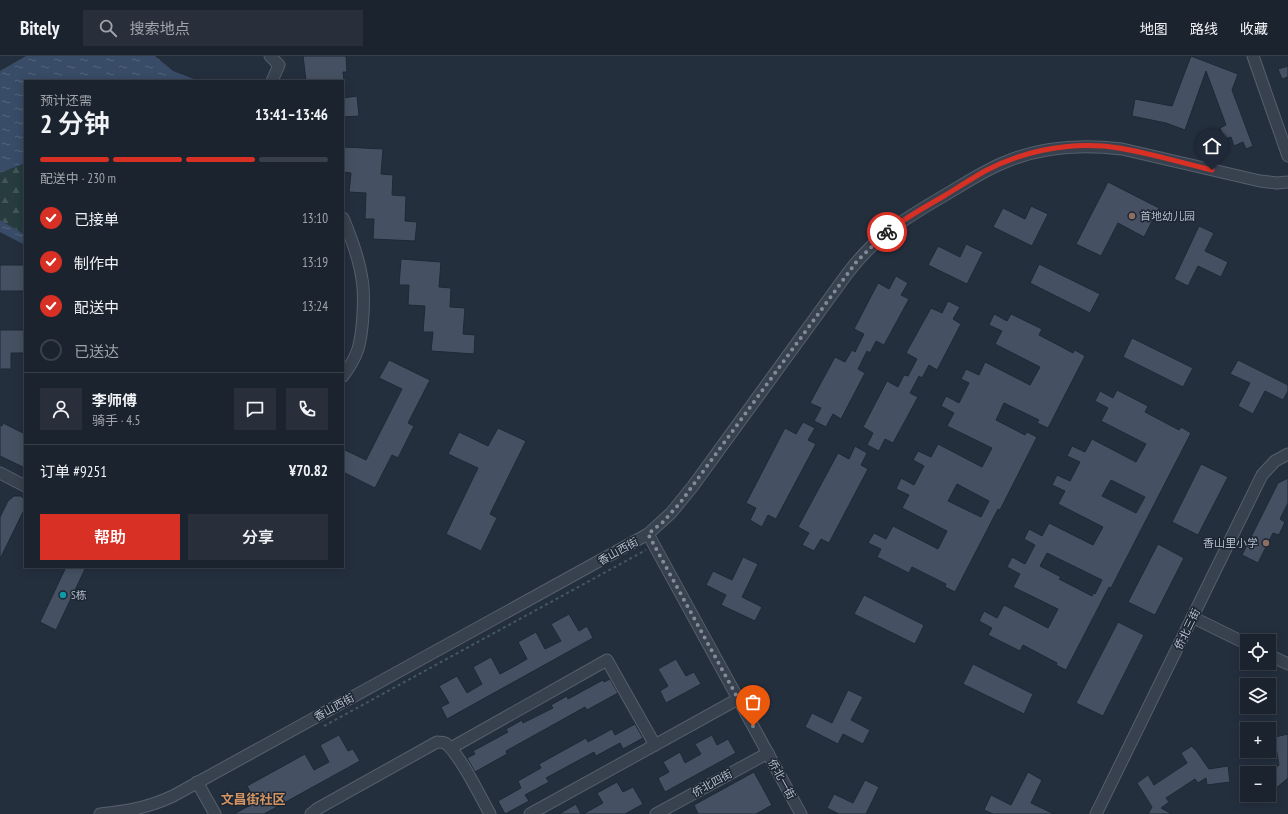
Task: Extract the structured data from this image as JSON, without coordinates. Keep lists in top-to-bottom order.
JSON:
{
  "streets": {
    "street": [
      "香山西街",
      "侨北三街",
      "侨北一街",
      "侨北四街"
    ]
  },
  "crossings": [
    ["香山西街", "侨北一街"],
    ["侨北一街", "侨北四街"]
  ],
  "districts": ["文昌街社区"],
  "places": ["首地幼儿园", "香山里小学", "S栋"],
  "page": {
    "header": "Bitely",
    "search": "搜索地点",
    "nav": ["地图", "路线", "收藏"],
    "heading": ["2 分钟", "预计还需", "13:41–13:46"],
    "panel": [
      "李师傅",
      "骑手 · 4.5",
      "订单 #9251",
      "¥70.82"
    ],
    "bar": "配送中 · 230 m",
    "list": [
      ["已接单", "13:10"],
      ["制作中", "13:19"],
      ["配送中", "13:24"],
      "已送达"
    ],
    "buttons": ["帮助", "分享"],
    "map_buttons": ["+", "−"]
  }
}
